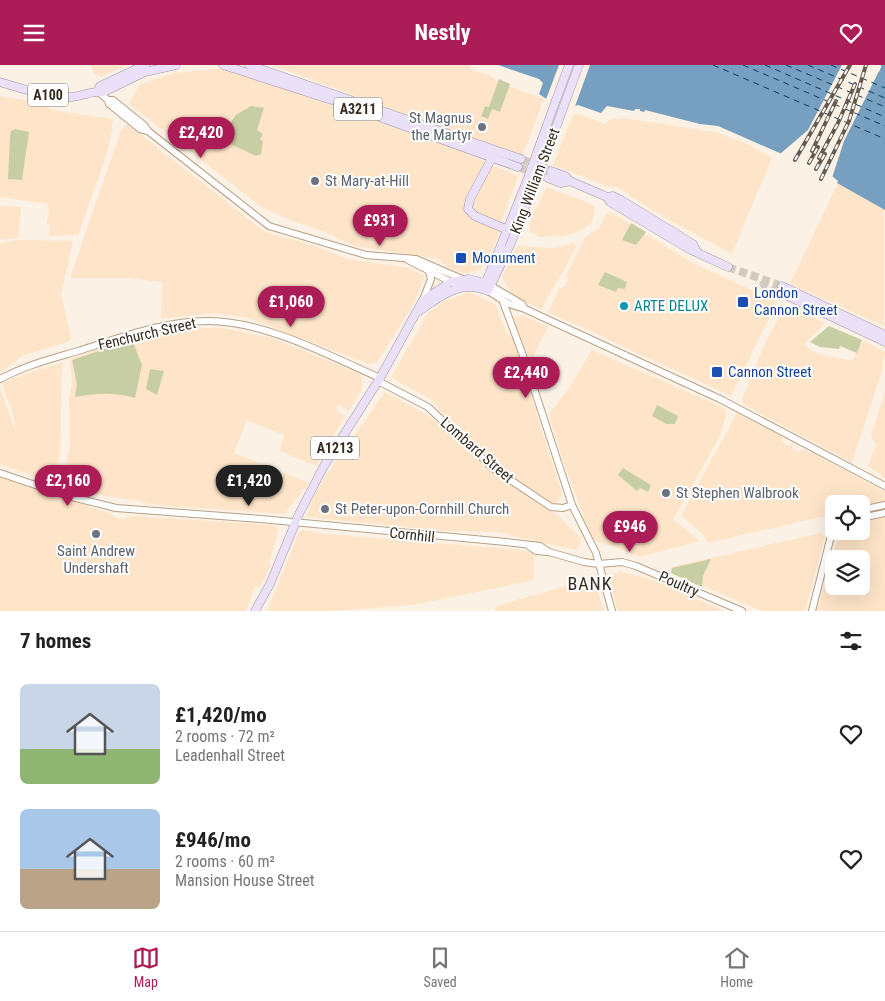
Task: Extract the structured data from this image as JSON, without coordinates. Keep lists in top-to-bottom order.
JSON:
{
  "streets": {
    "main road": [
      "A100",
      "A3211",
      "King William Street",
      "A1213"
    ],
    "street": [
      "Fenchurch Street",
      "Lombard Street",
      "Cornhill",
      "Poultry"
    ]
  },
  "crossings": [
    ["Fenchurch Street", "A1213"],
    ["Fenchurch Street", "Lombard Street"],
    ["A1213", "Lombard Street"],
    ["A1213", "Cornhill"],
    ["Cornhill", "Poultry"]
  ],
  "districts": ["BANK"],
  "places": {
    "other": [
      "St Magnus the Martyr",
      "St Mary-at-Hill",
      "ARTE DELUX",
      "St Stephen Walbrook",
      "St Peter-upon-Cornhill Church",
      "Saint Andrew Undershaft"
    ],
    "transit": ["Monument", "London Cannon Street", "Cannon Street"]
  },
  "page": {
    "header": "Nestly",
    "price": [
      "£2,420",
      "£931",
      "£1,060",
      "£2,440",
      "£2,160",
      "£1,420",
      "£946"
    ],
    "heading": "7 homes",
    "list": [
      {
        "name": "£1,420/mo",
        "note": "2 rooms · 72 m² · Leadenhall Street"
      },
      {
        "name": "£946/mo",
        "note": "2 rooms · 60 m² · Mansion House Street"
      }
    ],
    "tabs": ["Map", "Saved", "Home"]
  }
}
